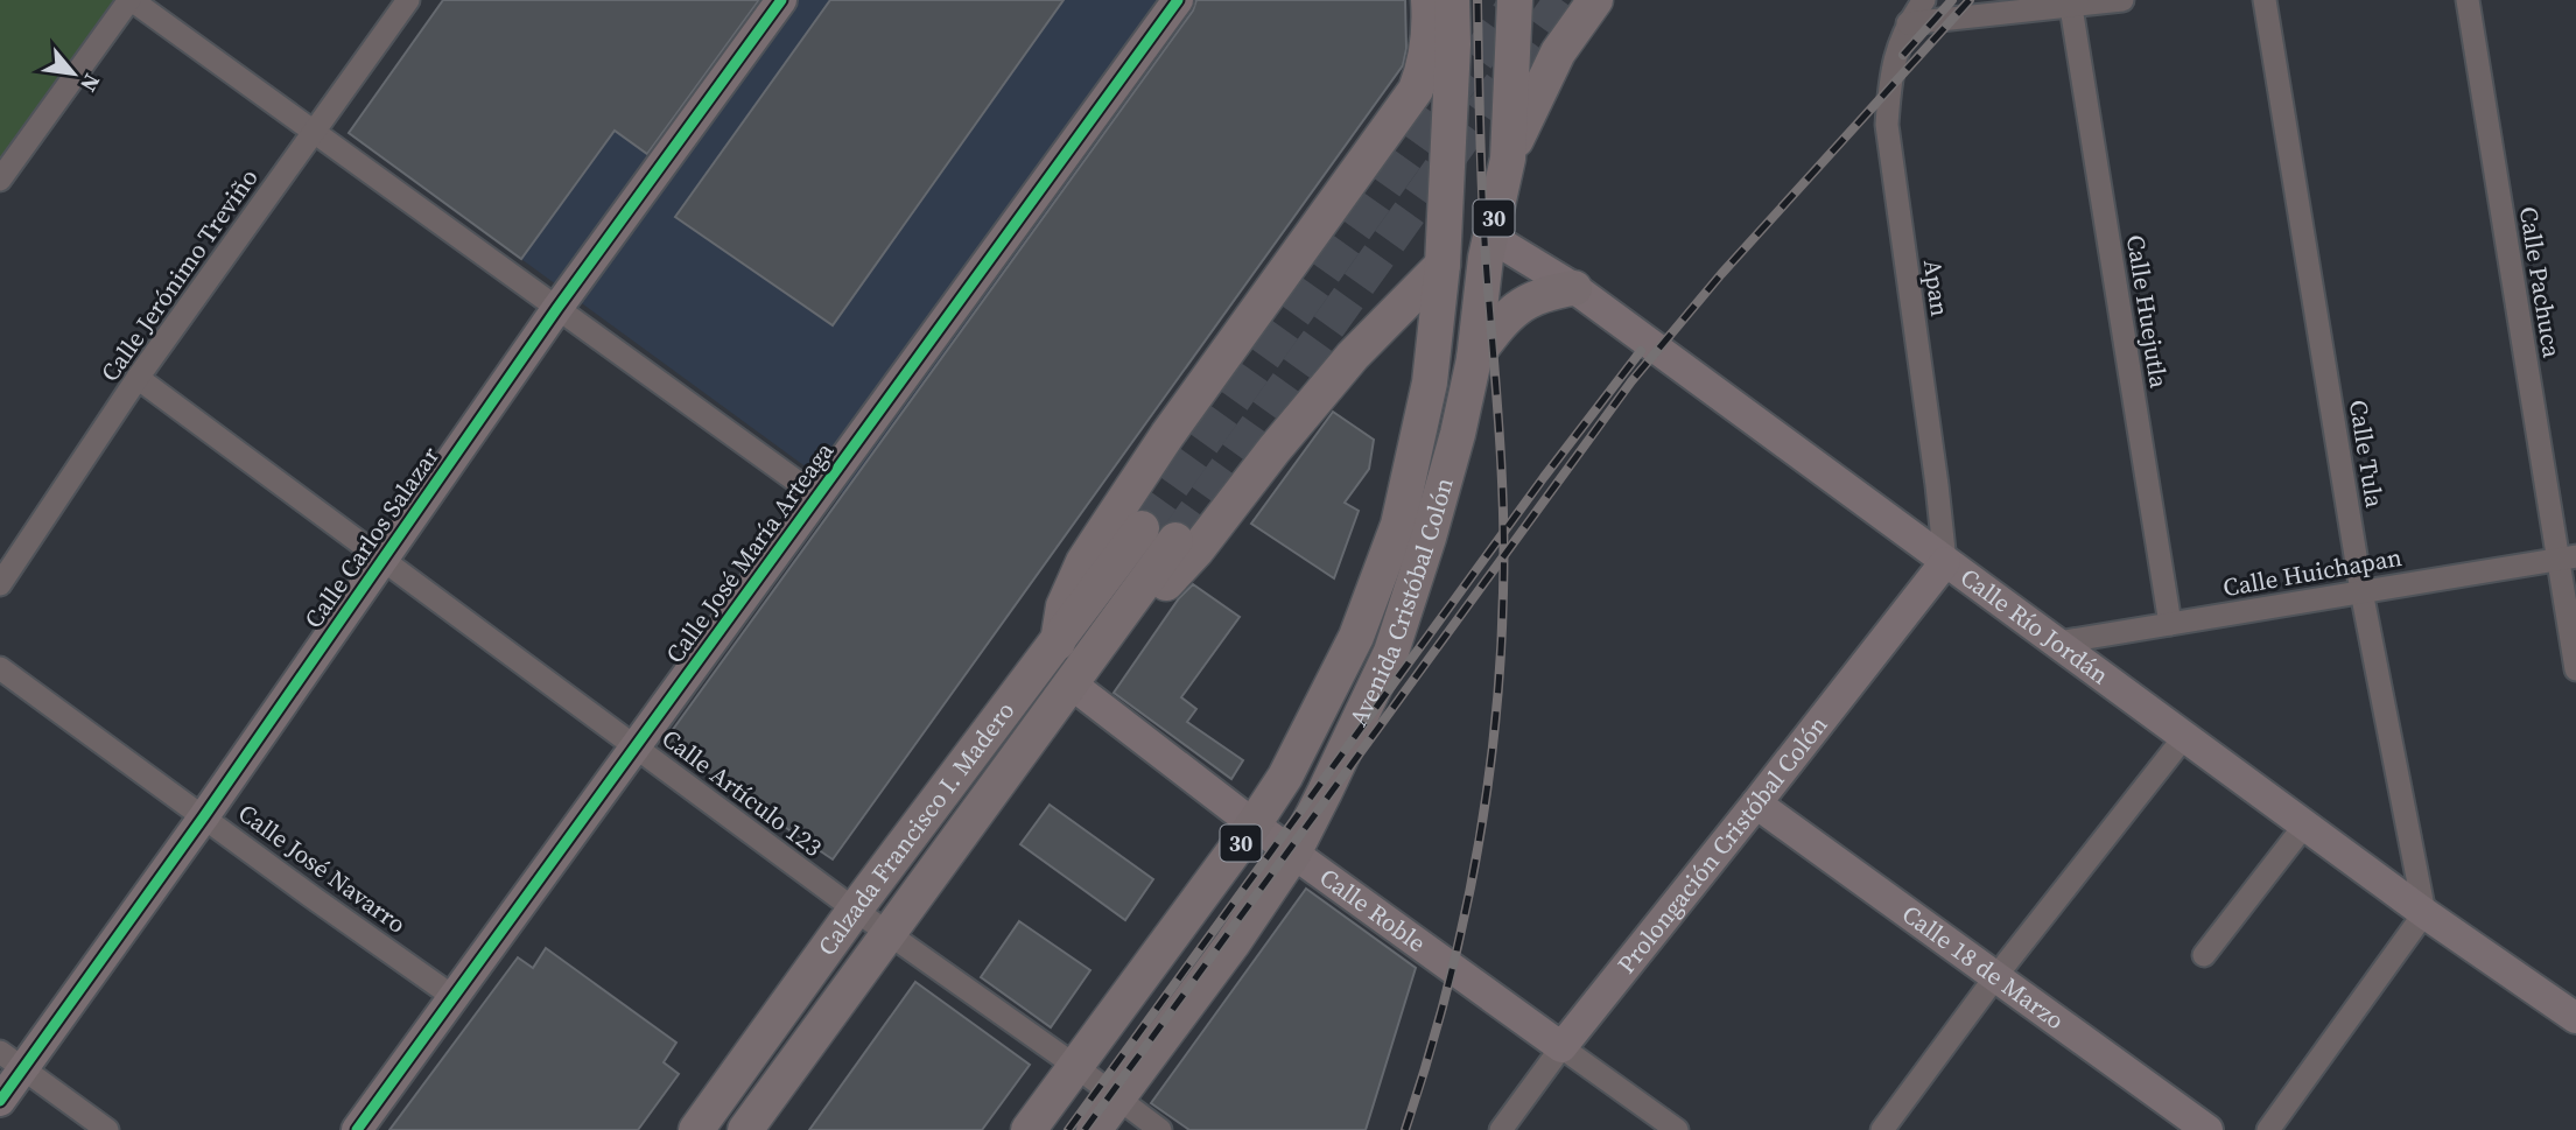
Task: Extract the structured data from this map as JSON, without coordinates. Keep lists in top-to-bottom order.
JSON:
{
  "streets": {
    "main road": ["30", "Avenida Cristóbal Colón", "Calzada Francisco I. Madero"],
    "street": [
      "Calle Jerónimo Treviño",
      "Calle Pachuca",
      "Apan",
      "Calle Huejutla",
      "Calle Tula",
      "Calle Carlos Salazar",
      "Calle José María Arteaga",
      "Calle Huichapan",
      "Calle Río Jordán",
      "Calle Artículo 123",
      "Prolongación Cristóbal Colón",
      "Calle José Navarro",
      "Calle Roble",
      "Calle 18 de Marzo"
    ]
  },
  "crossings": [
    ["Calle Jerónimo Treviño", "Calle Artículo 123"],
    ["Calle Pachuca", "Calle Huichapan"],
    ["Apan", "Calle Río Jordán"],
    ["Apan", "Prolongación Cristóbal Colón"],
    ["Calle Huejutla", "Calle Huichapan"],
    ["Calle Tula", "Calle Huichapan"],
    ["Calle Tula", "Calle Río Jordán"],
    ["Calle Carlos Salazar", "Calle Artículo 123"],
    ["Calle Carlos Salazar", "Calle José Navarro"],
    ["Calle José María Arteaga", "Calle Artículo 123"],
    ["Calle José María Arteaga", "Calle José Navarro"],
    ["Calle Huichapan", "Calle Río Jordán"],
    ["Avenida Cristóbal Colón", "Calle Río Jordán"],
    ["Avenida Cristóbal Colón", "Calle Artículo 123"],
    ["Avenida Cristóbal Colón", "Calle Roble"],
    ["Calle Río Jordán", "Prolongación Cristóbal Colón"],
    ["Calle Artículo 123", "Calzada Francisco I. Madero"],
    ["Calzada Francisco I. Madero", "Calle Roble"],
    ["Prolongación Cristóbal Colón", "Calle Roble"],
    ["Prolongación Cristóbal Colón", "Calle 18 de Marzo"]
  ],
  "north": "bottom right"
}
